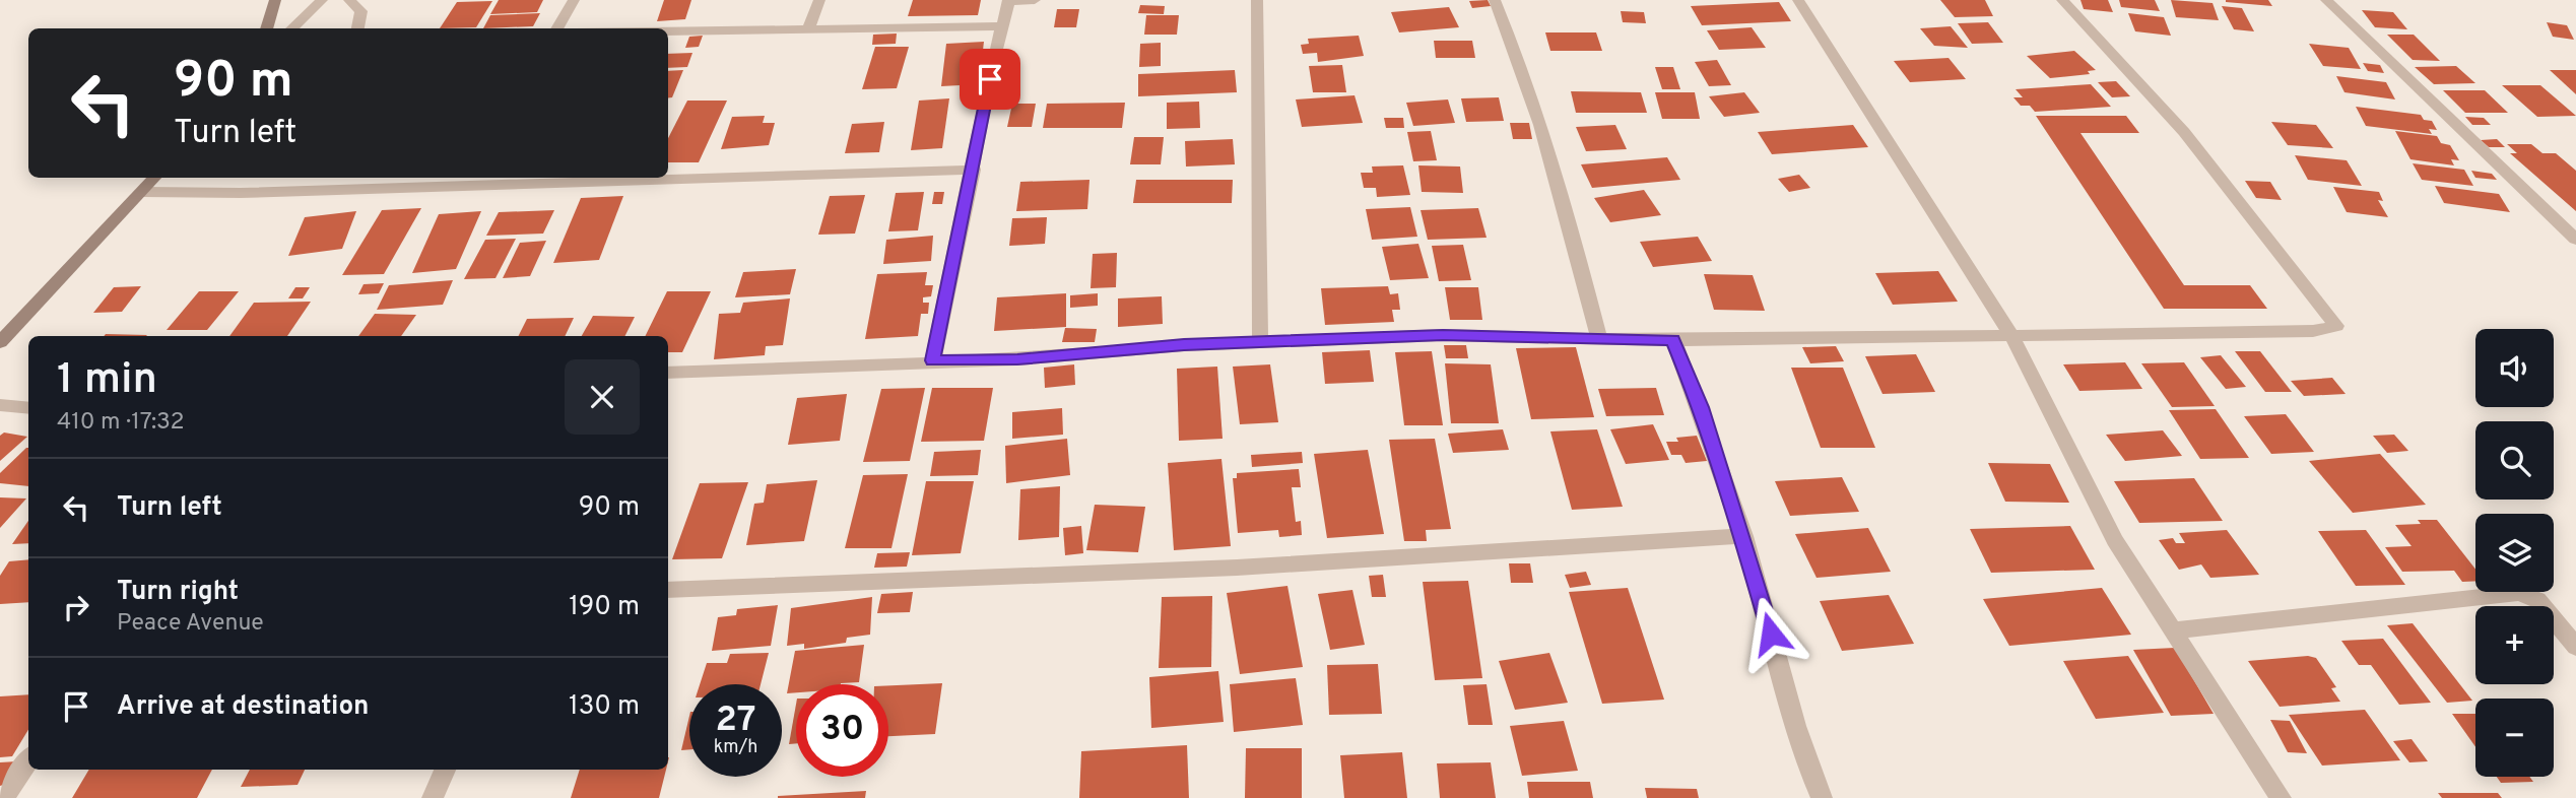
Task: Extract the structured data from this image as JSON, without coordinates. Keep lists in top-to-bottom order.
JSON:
{
  "page": {
    "turn": ["90 m", "Turn left"],
    "map_buttons": ["+", "−"],
    "heading": ["1 min", "410 m · 17:32"],
    "list": [
      {
        "name": "Turn left",
        "value": "90 m"
      },
      {
        "name": "Turn right",
        "note": "Peace Avenue",
        "value": "190 m"
      },
      {
        "name": "Arrive at destination",
        "value": "130 m"
      }
    ],
    "speed": "27 km/h",
    "limit": "30"
  }
}
